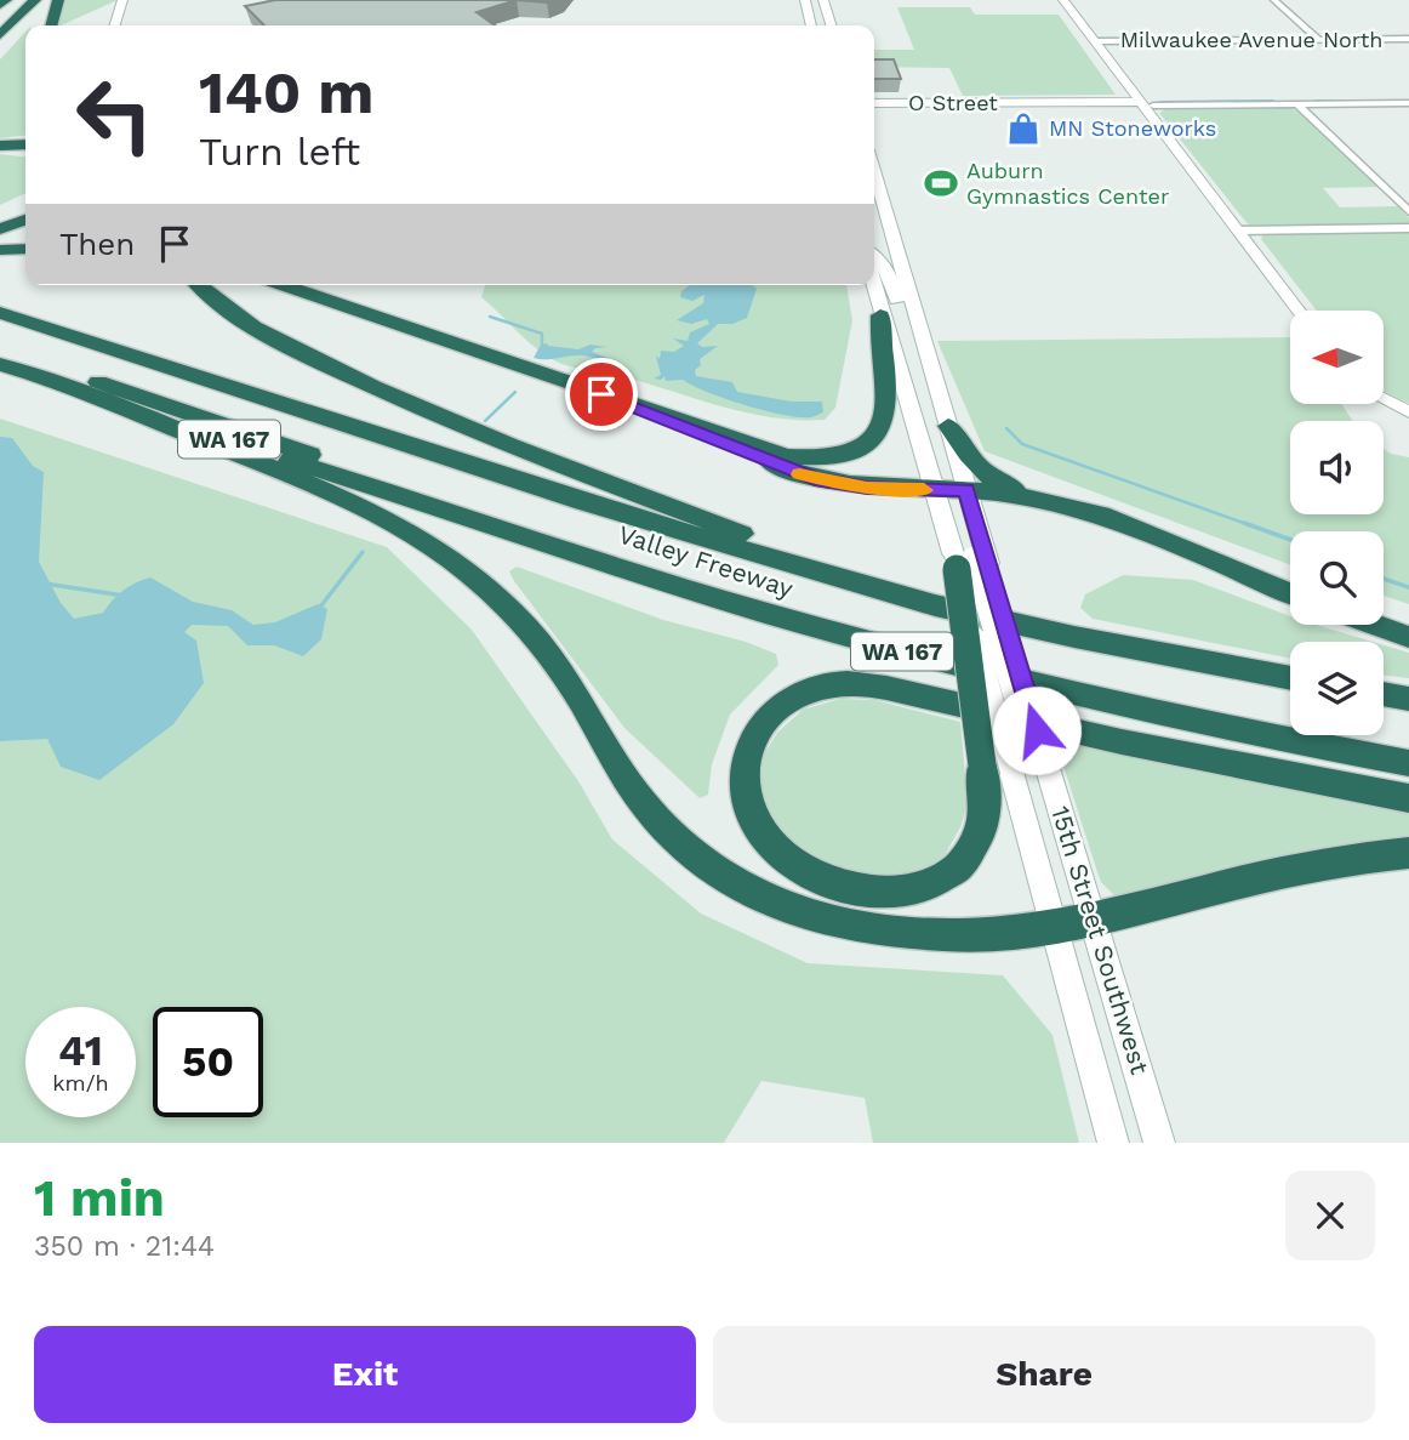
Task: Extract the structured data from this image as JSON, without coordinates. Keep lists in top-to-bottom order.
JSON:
{
  "streets": {
    "highway": ["WA 167", "Valley Freeway"],
    "main road": ["15th Street Southwest"],
    "street": ["Milwaukee Avenue North", "O Street"]
  },
  "places": {
    "shop": ["MN Stoneworks"],
    "sports": ["Auburn Gymnastics Center"]
  },
  "north": "left",
  "page": {
    "turn": ["140 m", "Turn left"],
    "then": "Then",
    "speed": "41 km/h",
    "limit": "50",
    "heading": ["1 min", "350 m · 21:44"],
    "buttons": ["Exit", "Share"]
  }
}
